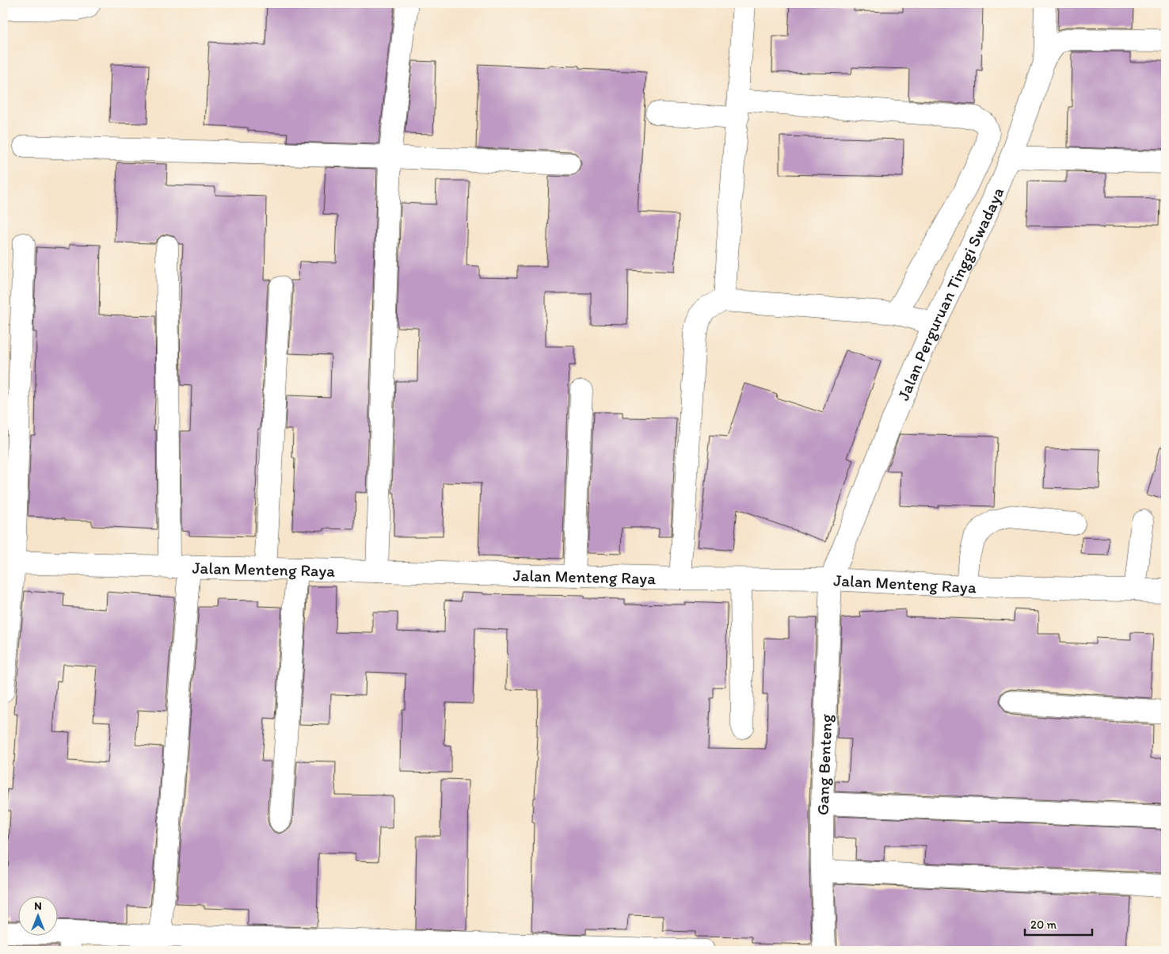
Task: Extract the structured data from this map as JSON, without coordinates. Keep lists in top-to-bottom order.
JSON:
{
  "streets": {
    "street": ["Jalan Perguruan Tinggi Swadaya", "Jalan Menteng Raya", "Gang Benteng"]
  },
  "crossings": [
    ["Jalan Perguruan Tinggi Swadaya", "Jalan Menteng Raya"],
    ["Jalan Perguruan Tinggi Swadaya", "Gang Benteng"],
    ["Jalan Menteng Raya", "Gang Benteng"]
  ],
  "scale_bar": "20 m",
  "north": "top"
}
